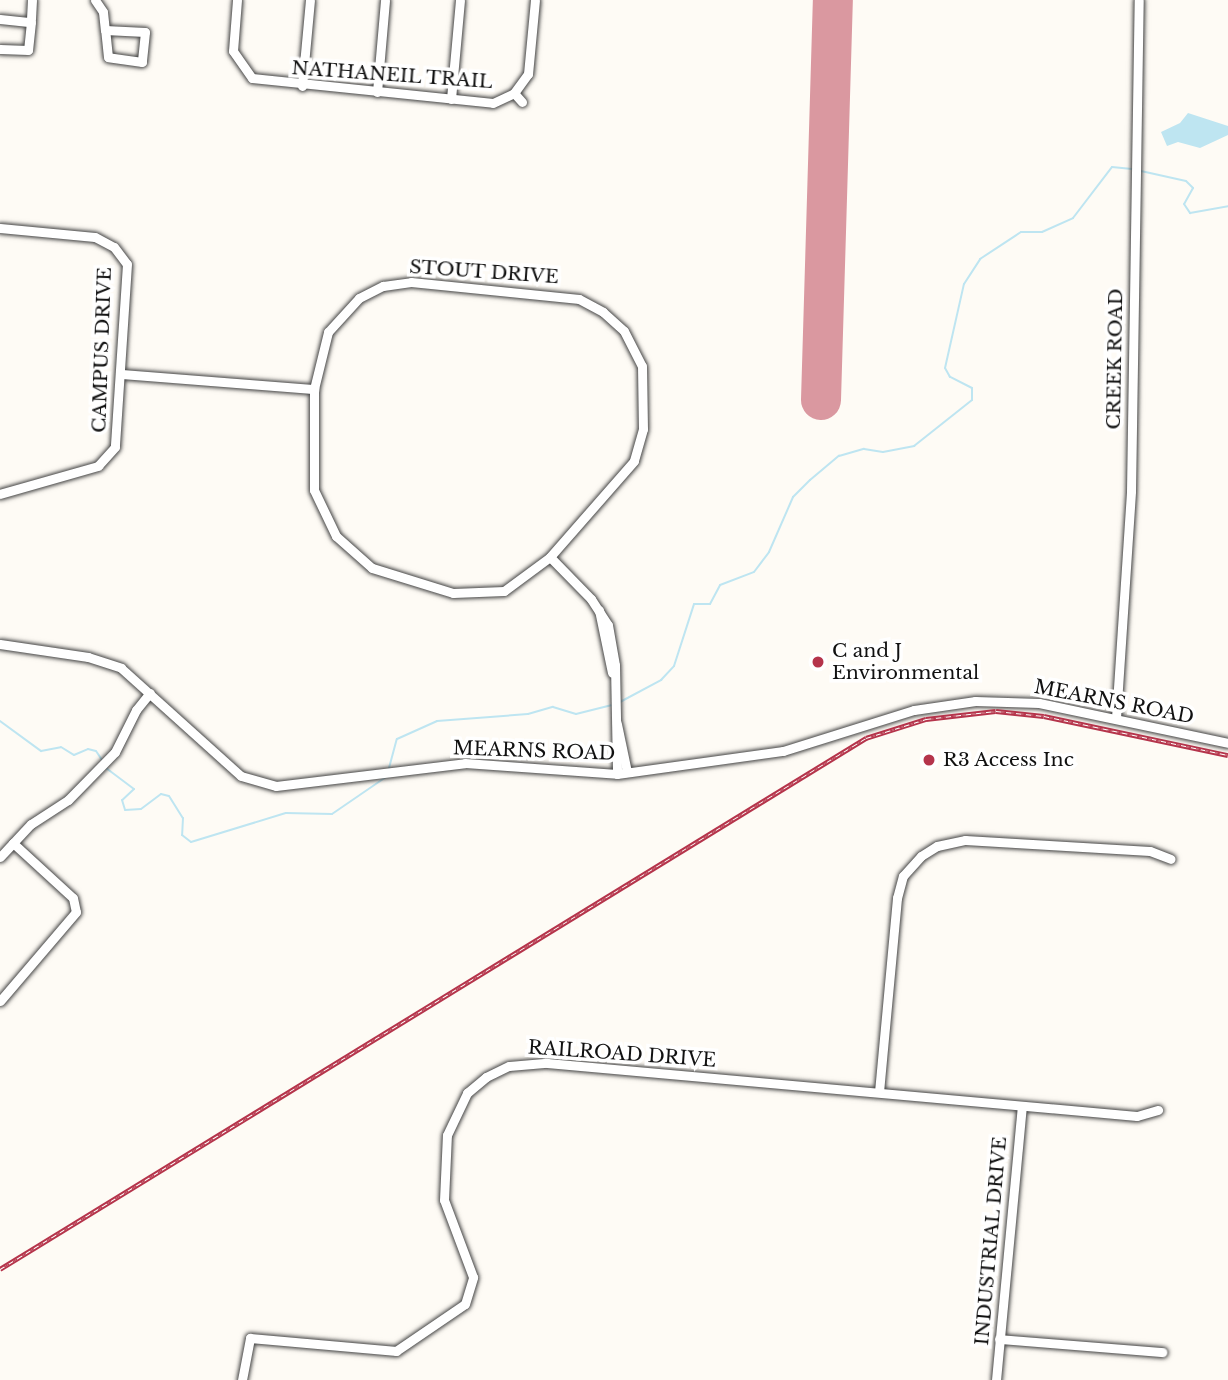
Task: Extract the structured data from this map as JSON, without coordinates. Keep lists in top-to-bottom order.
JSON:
{
  "streets": {
    "street": [
      "NATHANEIL TRAIL",
      "STOUT DRIVE",
      "CAMPUS DRIVE",
      "CREEK ROAD",
      "MEARNS ROAD",
      "RAILROAD DRIVE",
      "INDUSTRIAL DRIVE"
    ]
  },
  "crossings": [
    ["CREEK ROAD", "MEARNS ROAD"],
    ["RAILROAD DRIVE", "INDUSTRIAL DRIVE"]
  ],
  "places": ["C and J Environmental", "R3 Access Inc"]
}
